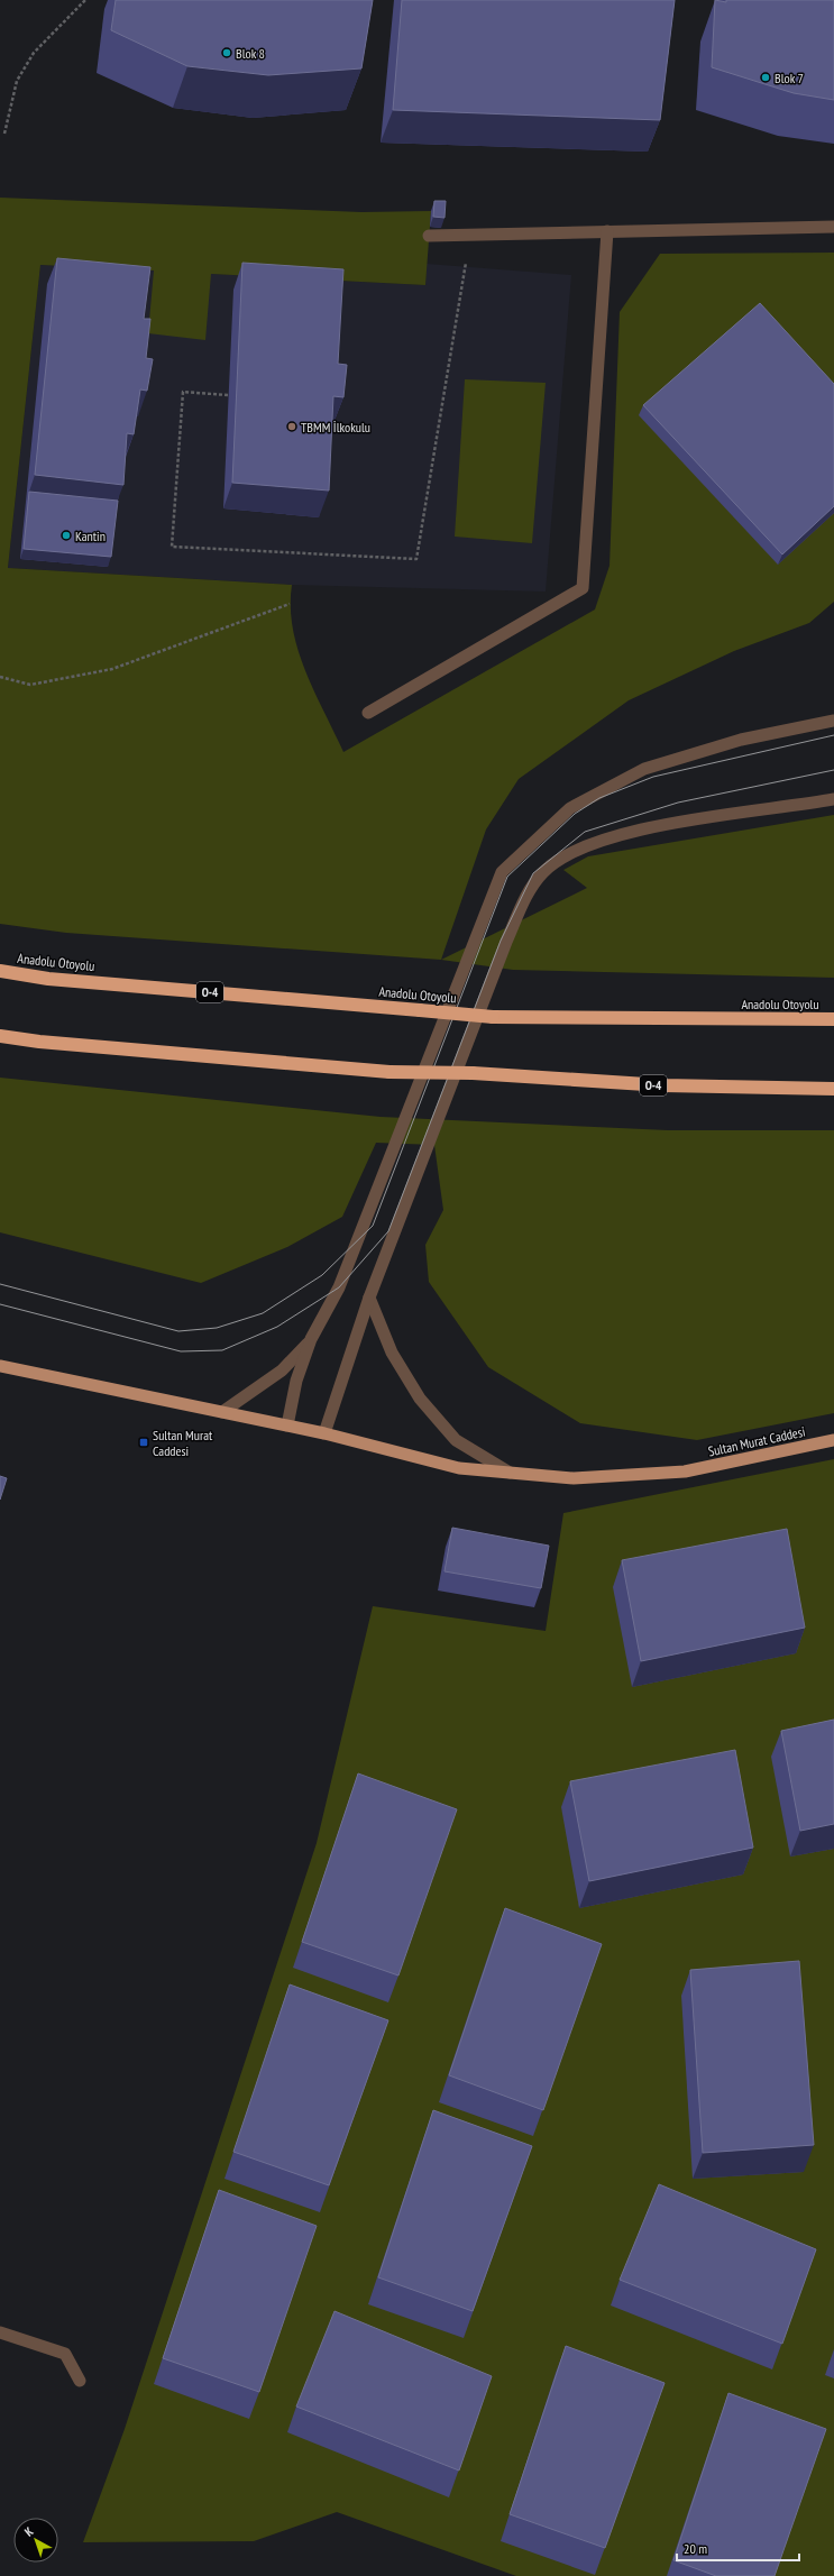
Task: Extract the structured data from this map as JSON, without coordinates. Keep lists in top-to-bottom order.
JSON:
{
  "streets": {
    "highway": ["Anadolu Otoyolu", "O-4"],
    "main road": ["Sultan Murat Caddesi"]
  },
  "places": {
    "other": [
      "Blok 8",
      "Blok 7",
      "TBMM İlkokulu",
      "Kantin"
    ],
    "transit": ["Sultan Murat Caddesi"]
  },
  "scale_bar": "20 m",
  "north": "top left"
}
